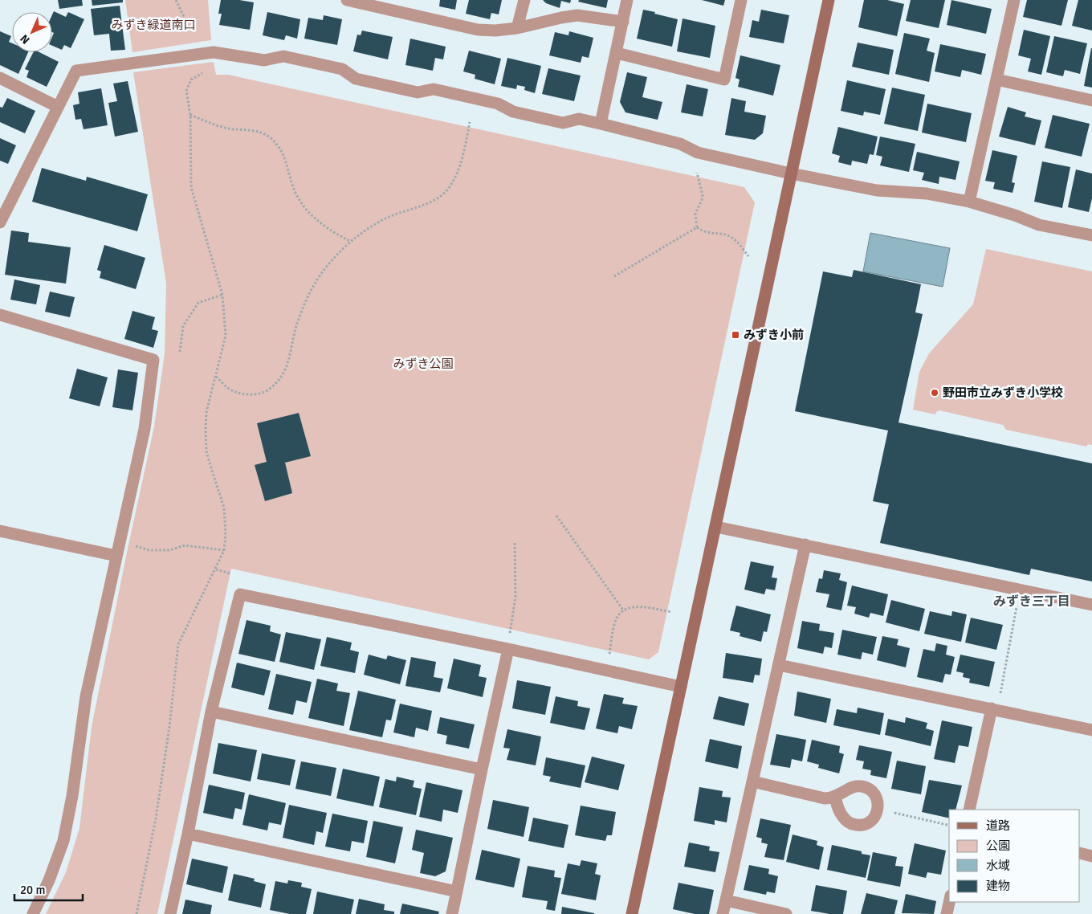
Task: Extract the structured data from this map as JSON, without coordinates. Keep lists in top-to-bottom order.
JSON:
{
  "districts": ["みずき三丁目"],
  "parks": ["みずき緑道南口", "みずき公園"],
  "places": {
    "transit": ["みずき小前"],
    "other": ["野田市立みずき小学校"]
  },
  "legend": [
    "道路",
    "公園",
    "水域",
    "建物"
  ],
  "scale_bar": "20 m",
  "north": "bottom left"
}
